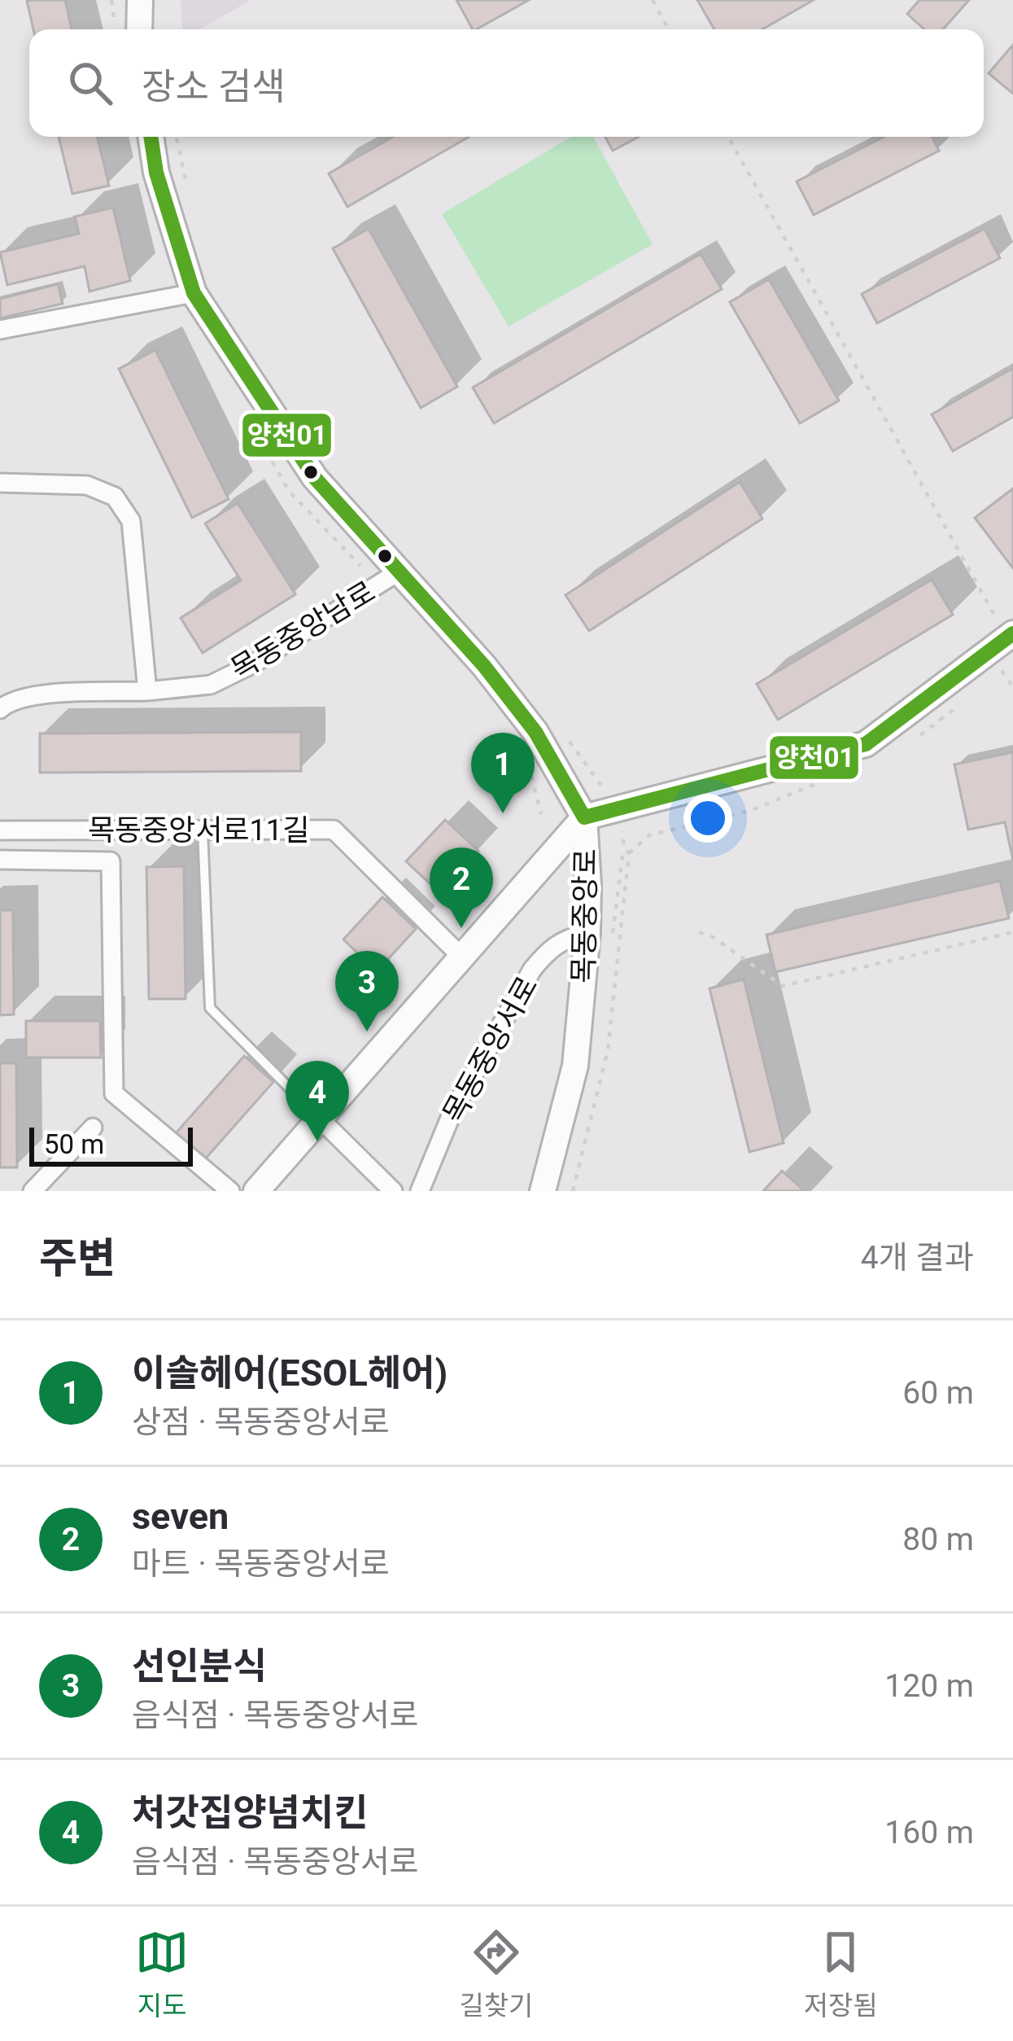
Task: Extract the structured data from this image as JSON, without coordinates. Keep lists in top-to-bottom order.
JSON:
{
  "streets": {
    "main road": ["목동중앙로"],
    "street": ["목동중앙남로", "목동중앙서로11길", "목동중앙서로"]
  },
  "crossings": [
    ["목동중앙남로", "목동중앙로"],
    ["목동중앙로", "목동중앙서로"]
  ],
  "lines": ["transit line 양천01"],
  "scale_bar": "50 m",
  "page": {
    "search": "장소 검색",
    "pins": [
      "1",
      "2",
      "3",
      "4"
    ],
    "scale": "50 m",
    "heading": ["주변", "4개 결과"],
    "list": [
      {
        "mark": "1",
        "name": "이솔헤어(ESOL헤어)",
        "note": "상점 · 목동중앙서로",
        "value": "60 m"
      },
      {
        "mark": "2",
        "name": "seven",
        "note": "마트 · 목동중앙서로",
        "value": "80 m"
      },
      {
        "mark": "3",
        "name": "선인분식",
        "note": "음식점 · 목동중앙서로",
        "value": "120 m"
      },
      {
        "mark": "4",
        "name": "처갓집양념치킨",
        "note": "음식점 · 목동중앙서로",
        "value": "160 m"
      }
    ],
    "nav": ["지도", "길찾기", "저장됨"]
  }
}
